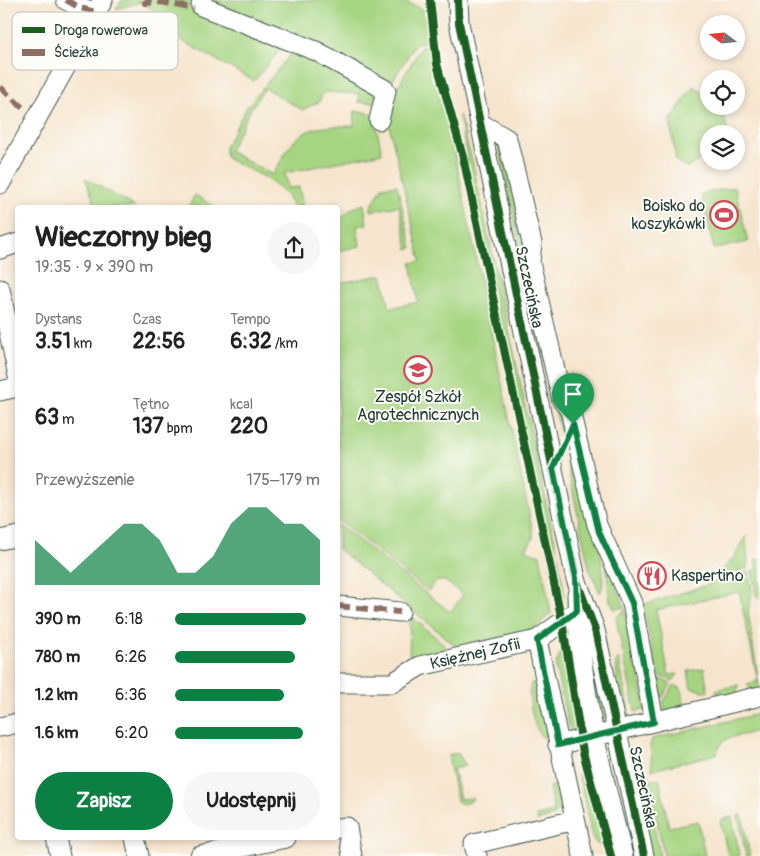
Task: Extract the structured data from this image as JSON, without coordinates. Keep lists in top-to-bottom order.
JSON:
{
  "streets": {
    "street": ["Szczecińska", "Księżnej Zofii"]
  },
  "crossings": [
    ["Szczecińska", "Księżnej Zofii"]
  ],
  "places": {
    "sports": ["Boisko do koszykówki"],
    "school or university": ["Zespół Szkół Agrotechnicznych"],
    "restaurant": ["Kaspertino"]
  },
  "legend": ["Droga rowerowa", "Ścieżka"],
  "north": "left",
  "page": {
    "heading": ["Wieczorny bieg", "19:35 · 9 × 390 m"],
    "stats": [
      ["Dystans", "3.51 km"],
      ["Czas", "22:56"],
      ["Tempo", "6:32 /km"],
      ["63 m"],
      ["Tętno", "137 bpm"],
      ["kcal", "220"]
    ],
    "chart": ["Przewyższenie", "175–179 m"],
    "list": [
      {
        "name": "390 m",
        "note": "6:18"
      },
      {
        "name": "780 m",
        "note": "6:26"
      },
      {
        "name": "1.2 km",
        "note": "6:36"
      },
      {
        "name": "1.6 km",
        "note": "6:20"
      }
    ],
    "buttons": ["Zapisz", "Udostępnij"]
  }
}
